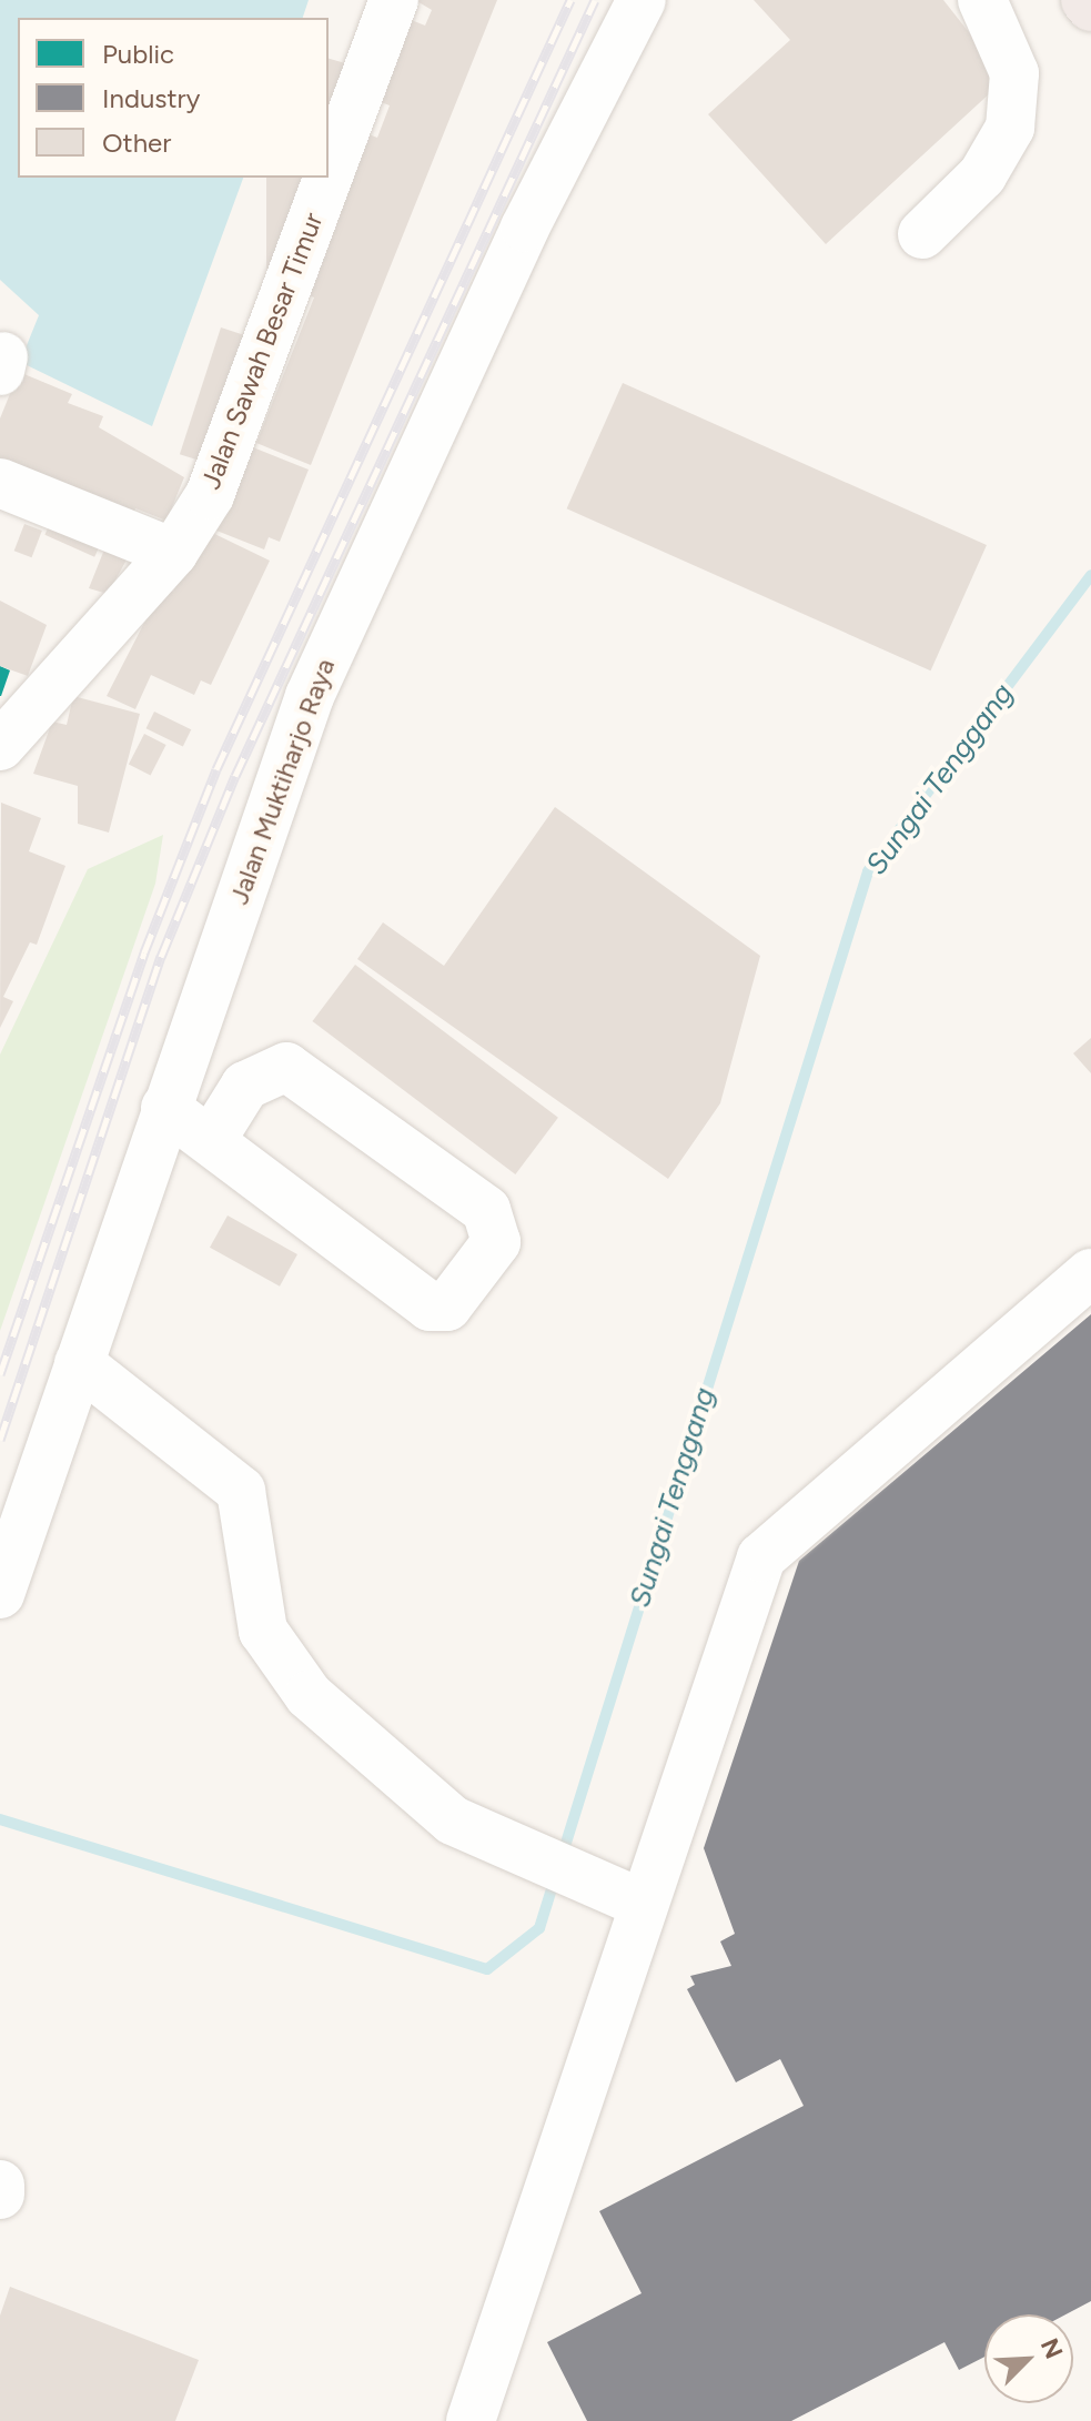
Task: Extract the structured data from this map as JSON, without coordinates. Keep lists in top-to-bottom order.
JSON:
{
  "streets": {
    "street": ["Jalan Sawah Besar Timur", "Jalan Muktiharjo Raya"]
  },
  "water": ["Sungai Tenggang"],
  "legend": ["Public", "Industry", "Other"],
  "north": "top right"
}
